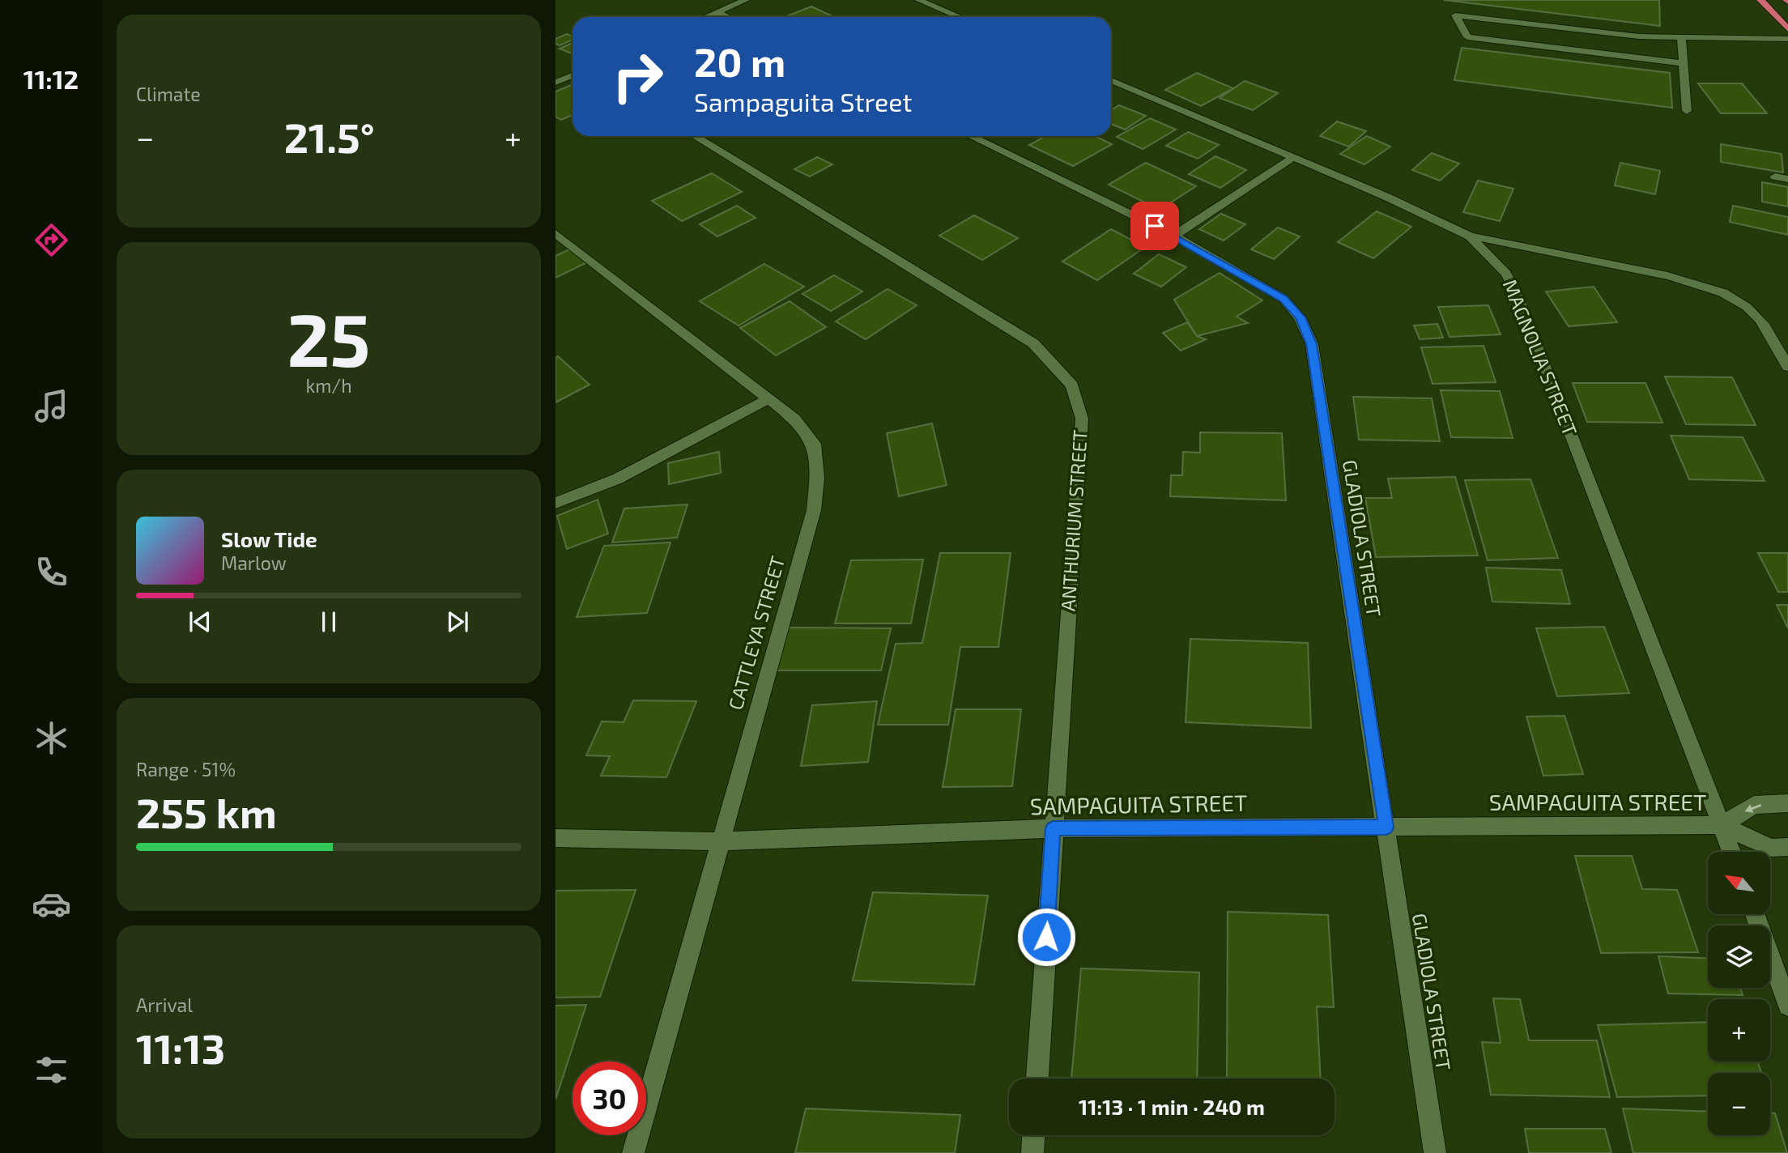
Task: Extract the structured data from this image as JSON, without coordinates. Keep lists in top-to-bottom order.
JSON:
{
  "streets": {
    "street": [
      "MAGNOLIA STREET",
      "ANTHURIUM STREET",
      "GLADIOLA STREET",
      "CATTLEYA STREET",
      "SAMPAGUITA STREET"
    ]
  },
  "crossings": [
    ["MAGNOLIA STREET", "SAMPAGUITA STREET"],
    ["ANTHURIUM STREET", "SAMPAGUITA STREET"],
    ["GLADIOLA STREET", "SAMPAGUITA STREET"],
    ["CATTLEYA STREET", "SAMPAGUITA STREET"]
  ],
  "north": "top left",
  "page": {
    "tabs": "11:12",
    "tile": [
      "Climate",
      ["25", "km/h"],
      ["Range · 51%", "255 km"],
      ["Arrival", "11:13"]
    ],
    "turn": ["20 m", "Sampaguita Street"],
    "heat": ["−", "21.5°", "+"],
    "song": ["Slow Tide", "Marlow"],
    "map_buttons": ["+", "−"],
    "limit": "30",
    "trip": "11:13 · 1 min · 240 m"
  }
}
